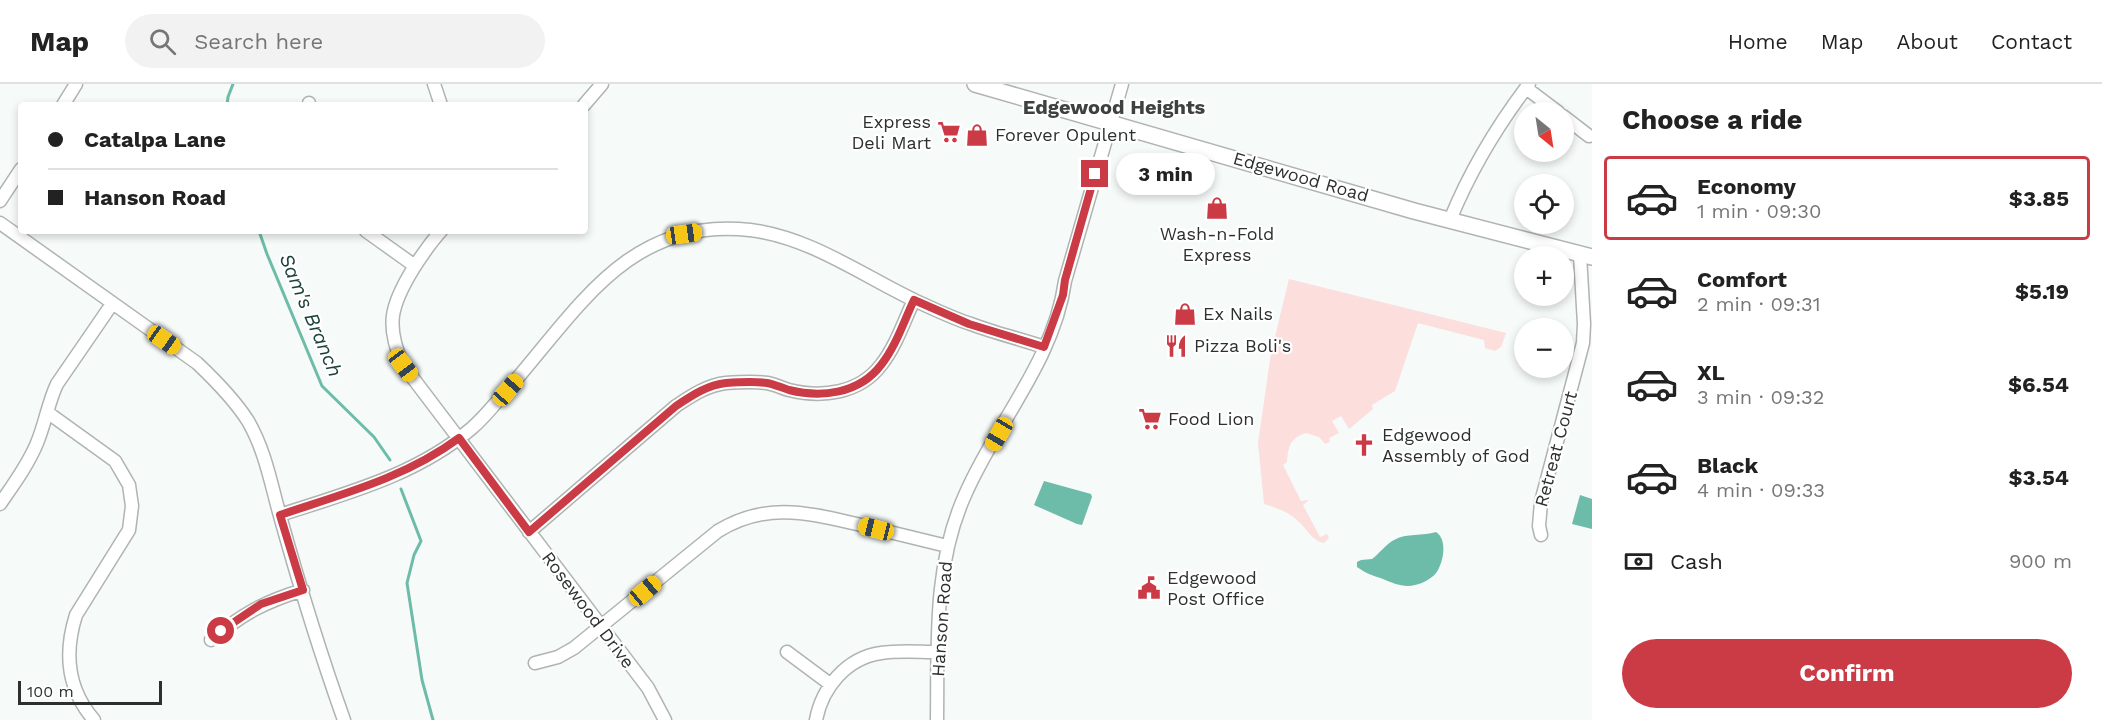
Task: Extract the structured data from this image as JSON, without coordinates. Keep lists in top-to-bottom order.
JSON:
{
  "streets": {
    "main road": ["Edgewood Road"],
    "street": ["Retreat Court", "Rosewood Drive", "Hanson Road"]
  },
  "crossings": [
    ["Edgewood Road", "Retreat Court"],
    ["Edgewood Road", "Hanson Road"]
  ],
  "districts": ["Edgewood Heights"],
  "water": ["Sam's Branch"],
  "places": {
    "supermarket": ["Express Deli Mart", "Food Lion"],
    "shop": ["Forever Opulent", "Wash-n-Fold Express", "Ex Nails"],
    "restaurant": ["Pizza Boli's"],
    "church": ["Edgewood Assembly of God"],
    "public building": ["Edgewood Post Office"]
  },
  "scale_bar": "100 m",
  "north": "bottom right",
  "page": {
    "header": "Map",
    "search": "Search here",
    "nav": [
      "Home",
      "Map",
      "About",
      "Contact"
    ],
    "heading": "Choose a ride",
    "map_buttons": ["+", "−"],
    "banner": ["Catalpa Lane", "Hanson Road"],
    "bubble": "3 min",
    "list": [
      {
        "name": "Economy",
        "note": "1 min · 09:30",
        "value": "$3.85"
      },
      {
        "name": "Comfort",
        "note": "2 min · 09:31",
        "value": "$5.19"
      },
      {
        "name": "XL",
        "note": "3 min · 09:32",
        "value": "$6.54"
      },
      {
        "name": "Black",
        "note": "4 min · 09:33",
        "value": "$3.54"
      }
    ],
    "pay": ["Cash", "900 m"],
    "buttons": "Confirm",
    "scale": "100 m"
  }
}
